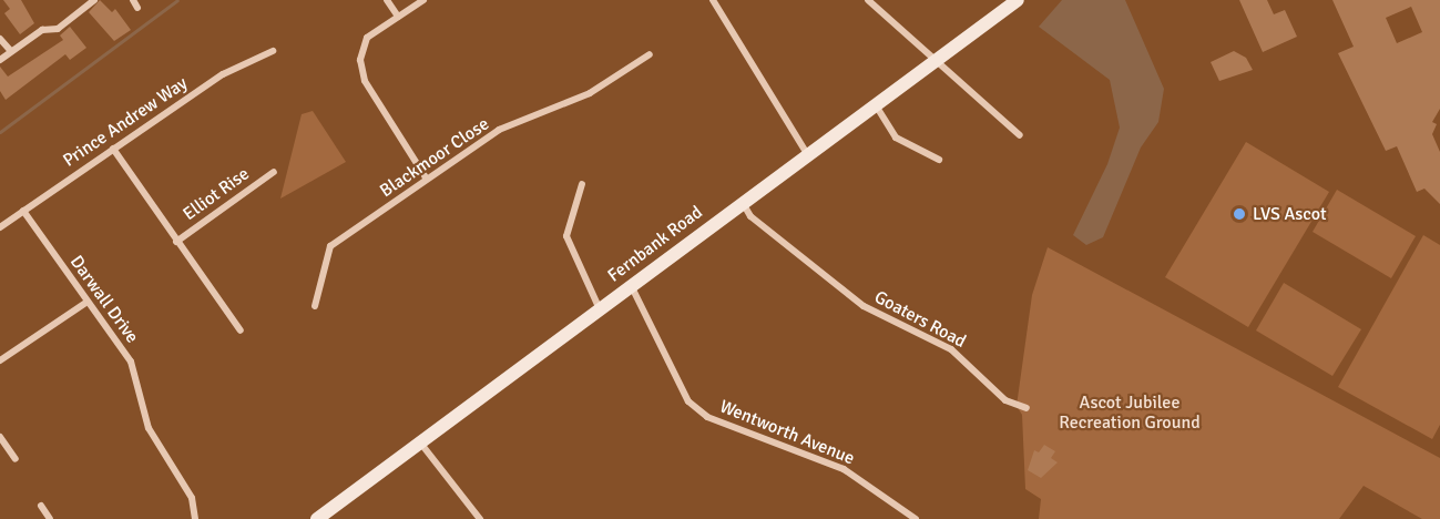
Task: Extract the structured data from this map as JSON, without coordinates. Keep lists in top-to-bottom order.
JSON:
{
  "streets": {
    "street": [
      "Prince Andrew Way",
      "Blackmoor Close",
      "Elliot Rise",
      "Fernbank Road",
      "Darwall Drive",
      "Goaters Road",
      "Wentworth Avenue"
    ]
  },
  "crossings": [
    ["Prince Andrew Way", "Elliot Rise"],
    ["Prince Andrew Way", "Darwall Drive"],
    ["Fernbank Road", "Goaters Road"],
    ["Fernbank Road", "Wentworth Avenue"]
  ],
  "parks": ["Ascot Jubilee Recreation Ground"],
  "places": ["LVS Ascot"]
}
